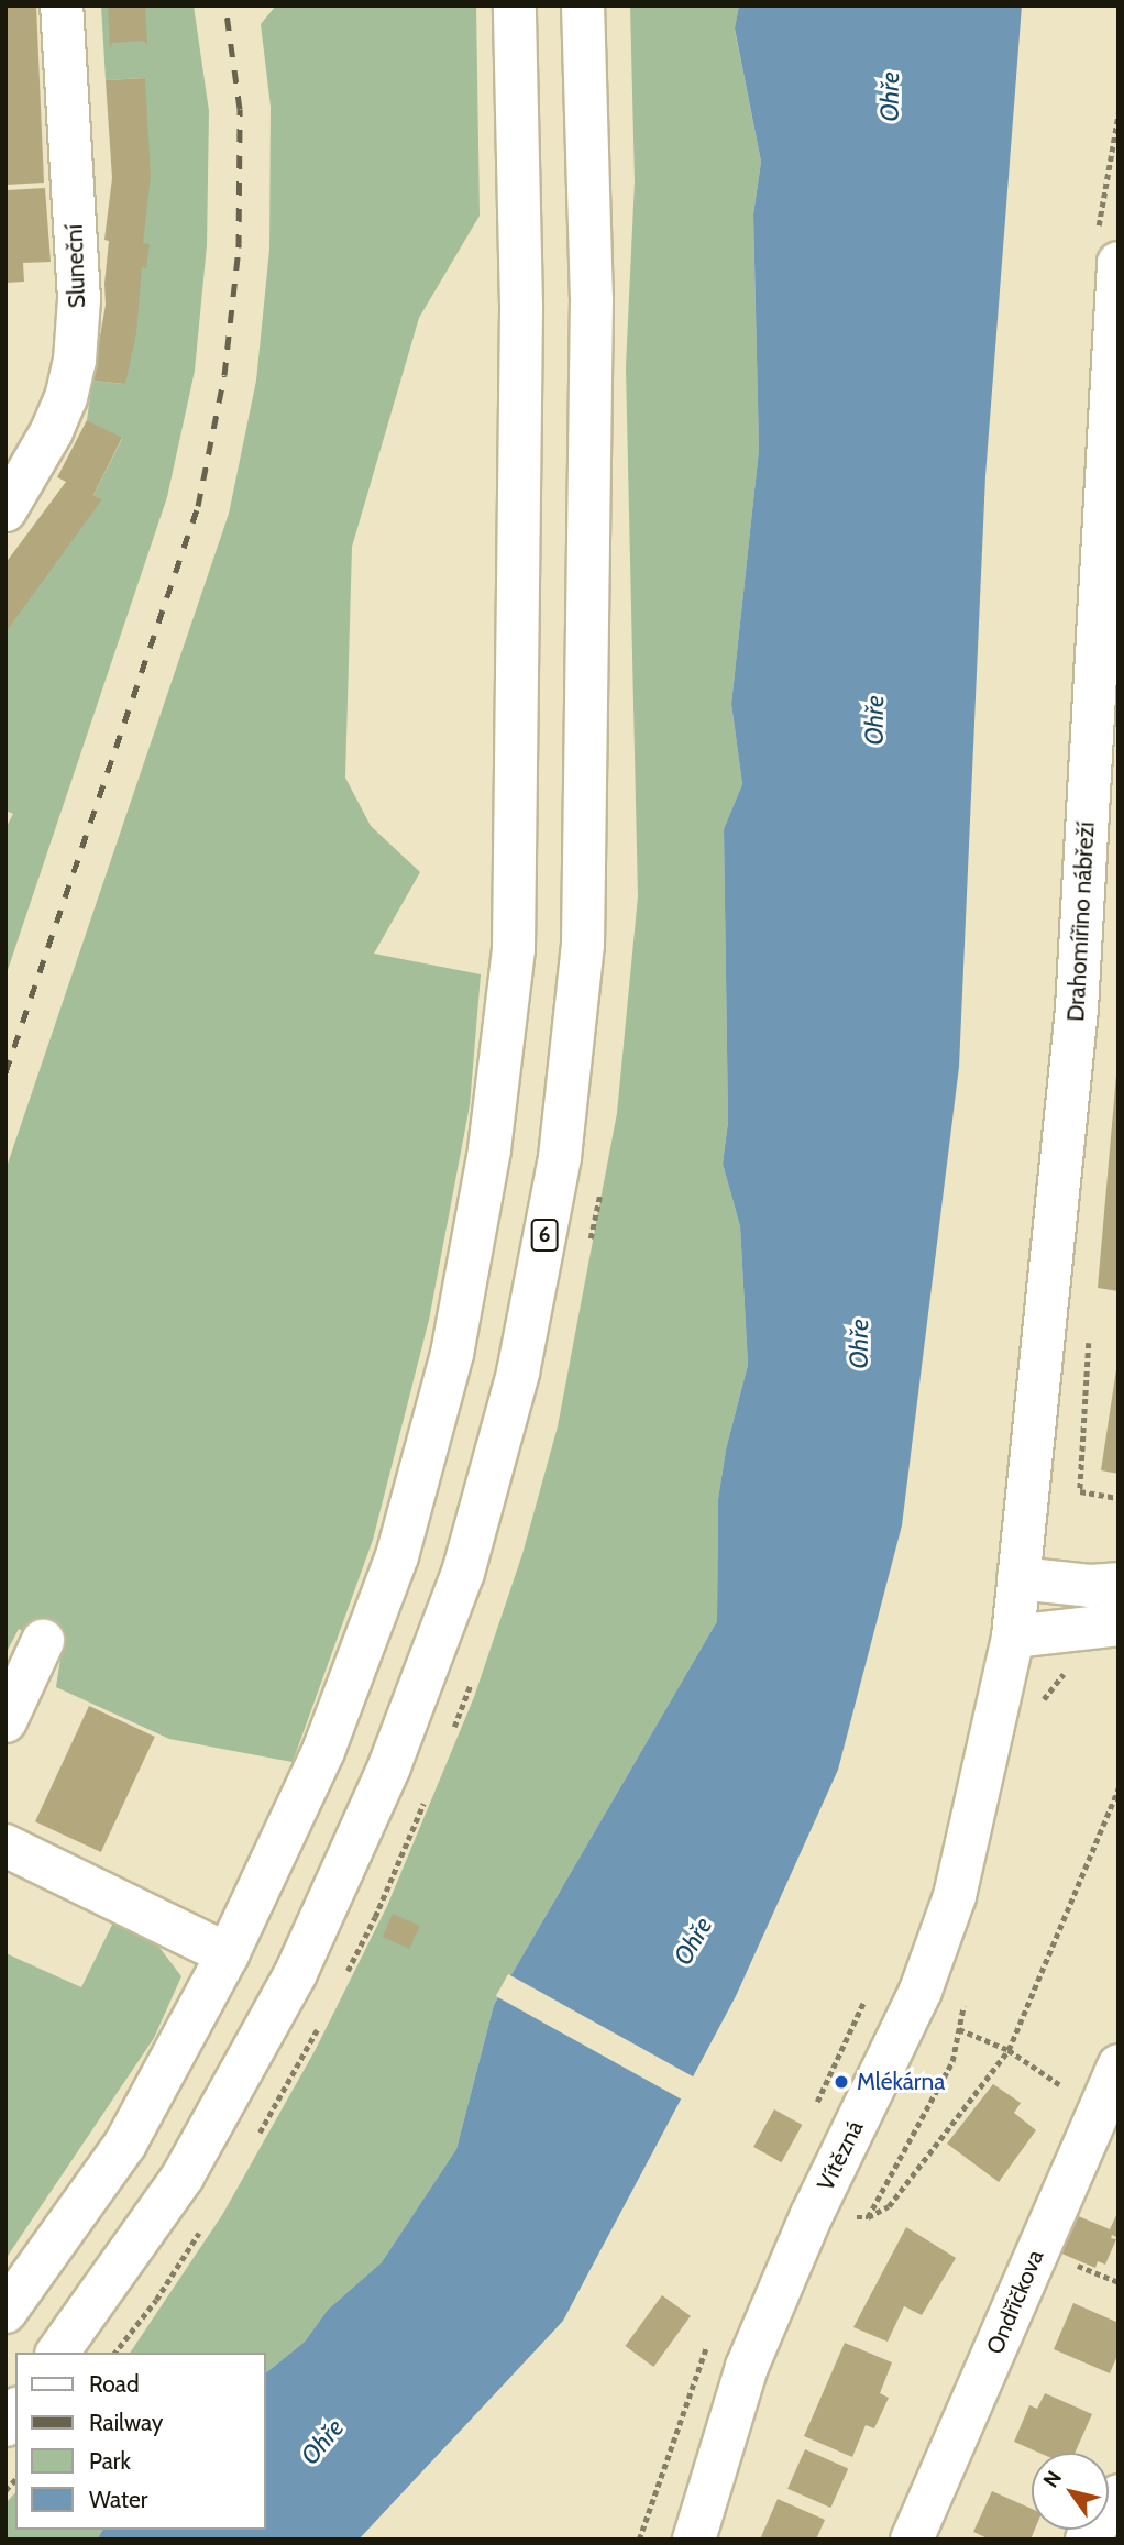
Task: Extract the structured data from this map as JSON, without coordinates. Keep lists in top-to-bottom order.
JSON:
{
  "streets": {
    "main road": [
      "Sluneční",
      "Drahomířino nábřeží",
      "6",
      "Vítězná",
      "Ondříčkova"
    ]
  },
  "crossings": [
    ["Drahomířino nábřeží", "Vítězná"]
  ],
  "water": ["Ohře"],
  "places": ["Mlékárna"],
  "legend": [
    "Road",
    "Railway",
    "Park",
    "Water"
  ],
  "north": "top left"
}
